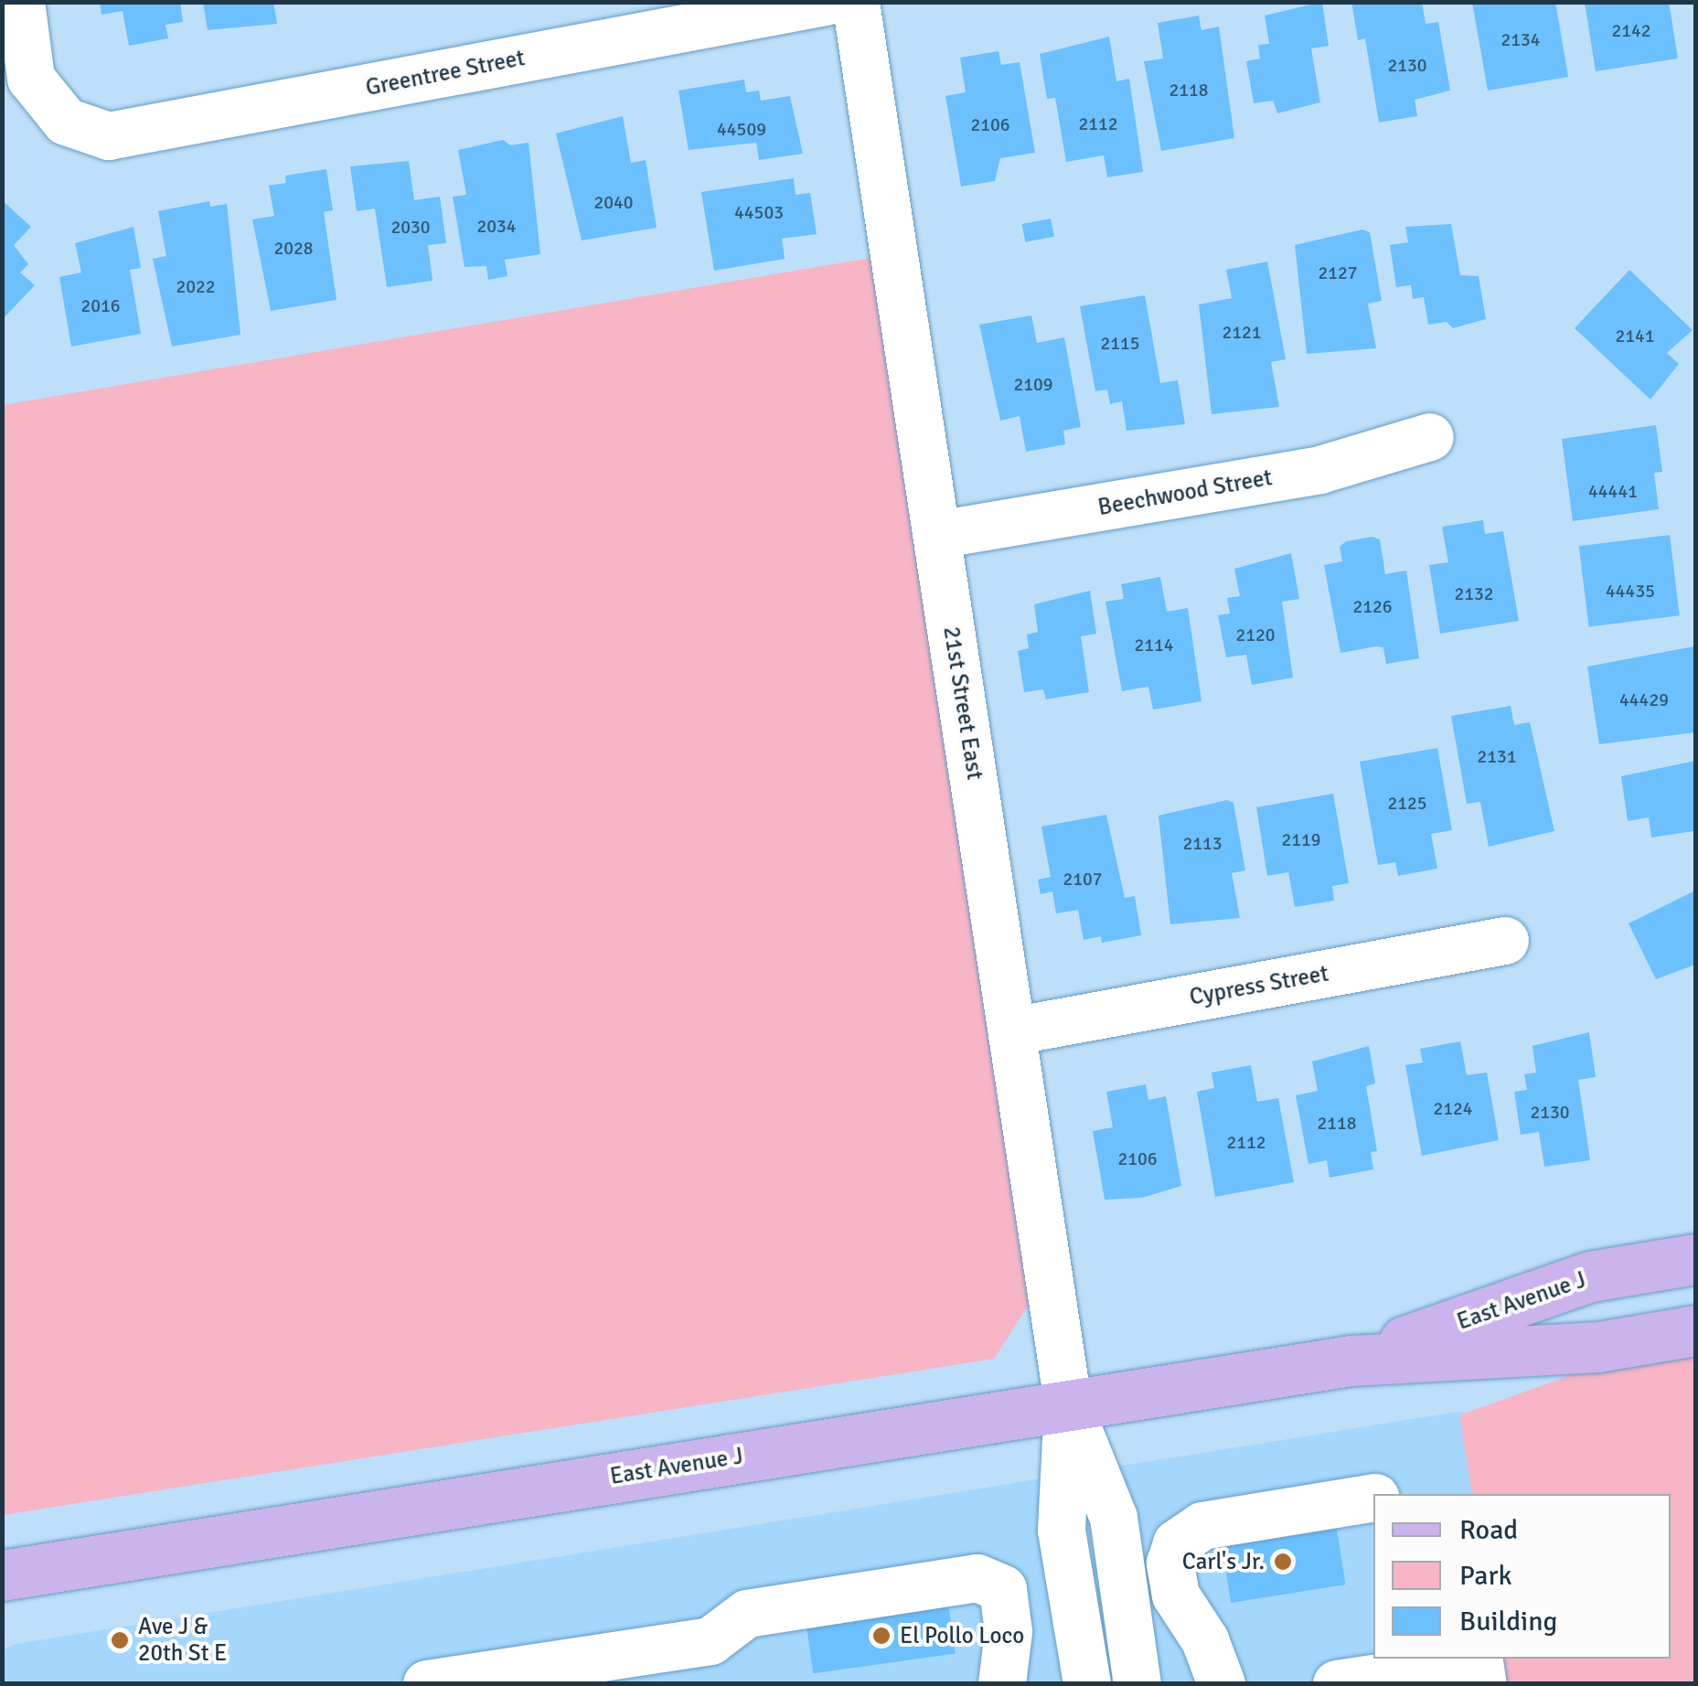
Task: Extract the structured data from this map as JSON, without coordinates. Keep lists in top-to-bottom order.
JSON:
{
  "streets": {
    "main road": ["East Avenue J"],
    "street": [
      "Greentree Street",
      "Beechwood Street",
      "21st Street East",
      "Cypress Street"
    ]
  },
  "crossings": [
    ["Beechwood Street", "21st Street East"],
    ["21st Street East", "Cypress Street"],
    ["21st Street East", "East Avenue J"]
  ],
  "places": ["Carl's Jr.", "El Pollo Loco", "Ave J & 20th St E"],
  "house_numbers": [
    "2142",
    "2134",
    "2130",
    "2118",
    "2112",
    "2106",
    "44509",
    "2040",
    "44503",
    "2034",
    "2030",
    "2028",
    "2127",
    "2022",
    "2016",
    "2121",
    "2141",
    "2115",
    "2109",
    "44441",
    "44435",
    "2132",
    "2126",
    "2120",
    "2114",
    "44429",
    "2131",
    "2125",
    "2119",
    "2113",
    "2107",
    "2124",
    "2130",
    "2118",
    "2112",
    "2106"
  ],
  "legend": ["Road", "Park", "Building"]
}
